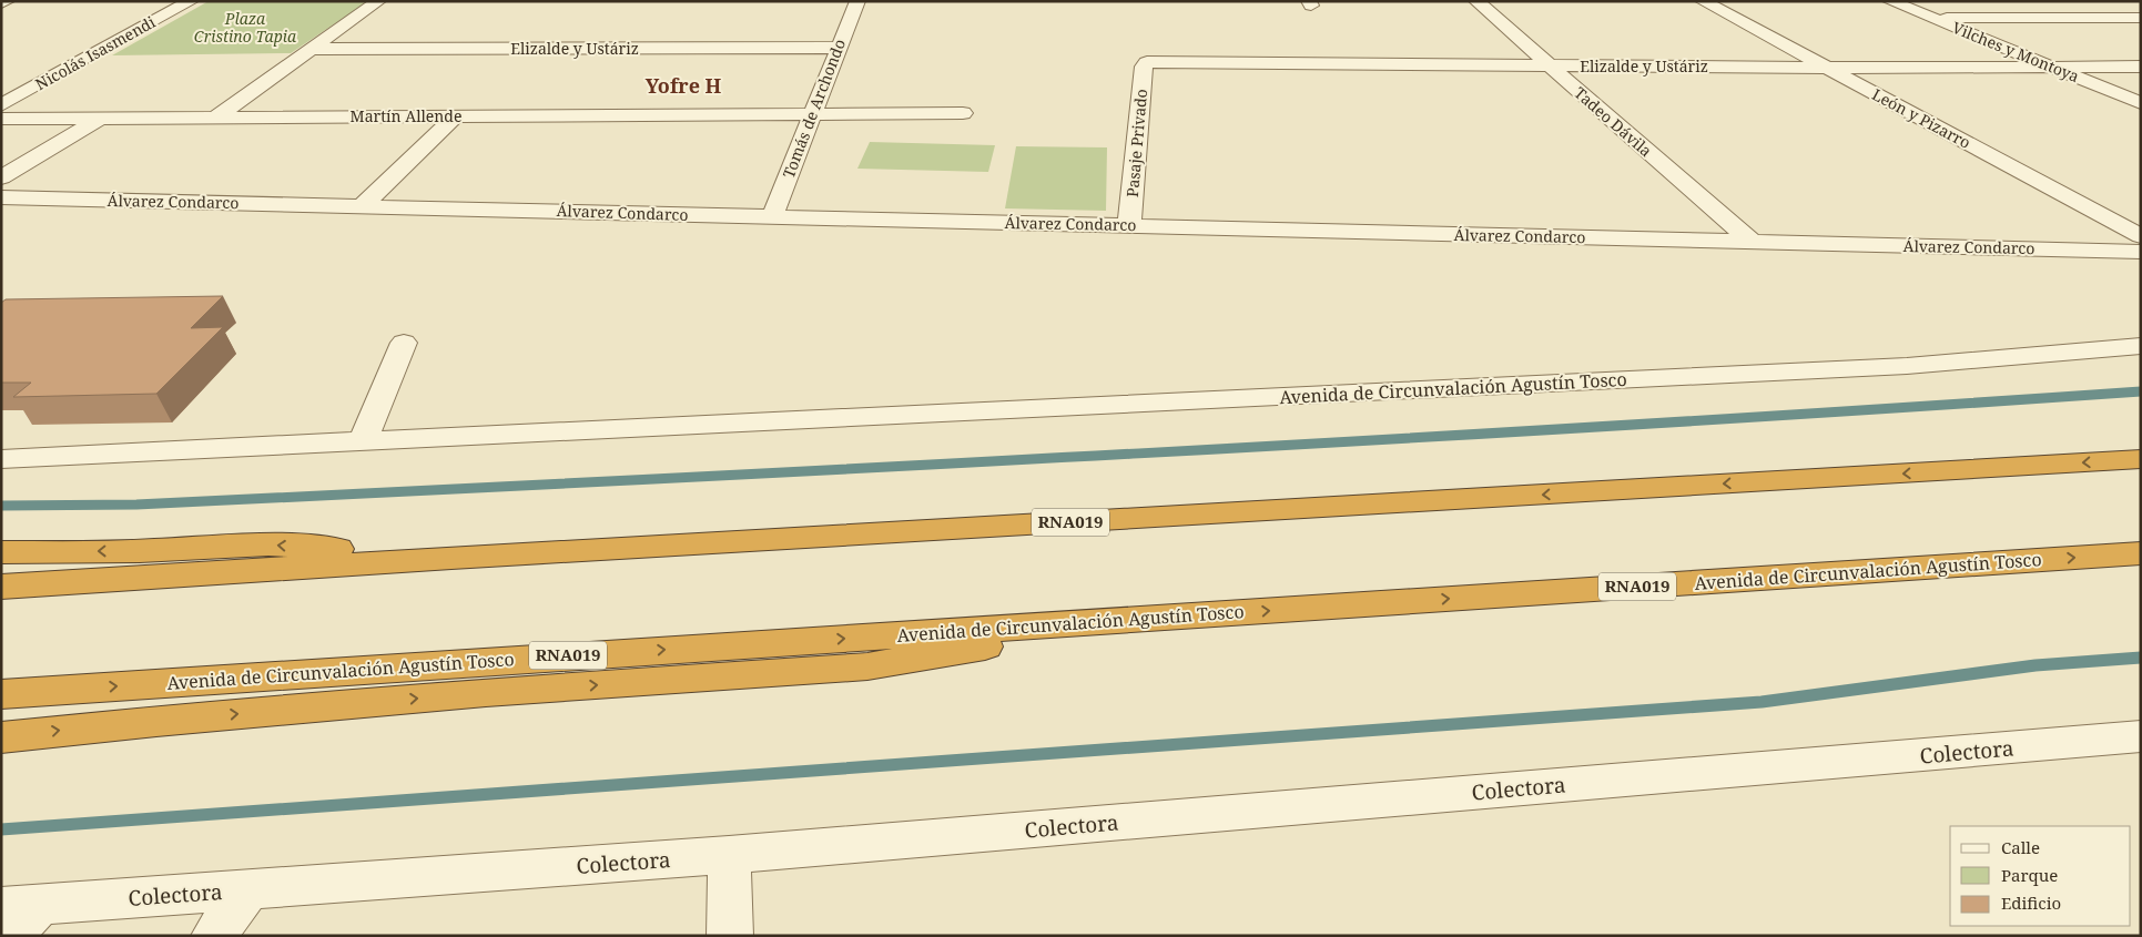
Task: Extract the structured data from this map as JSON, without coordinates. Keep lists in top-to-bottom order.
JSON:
{
  "streets": {
    "highway": ["Avenida de Circunvalación Agustín Tosco", "RNA019"],
    "street": [
      "Elizalde y Ustáriz",
      "Vilches y Montoya",
      "Nicolás Isasmendi",
      "Tomás de Archondo",
      "Martín Allende",
      "León y Pizarro",
      "Tadeo Dávila",
      "Pasaje Privado",
      "Álvarez Condarco",
      "Colectora"
    ]
  },
  "crossings": [
    ["Elizalde y Ustáriz", "Vilches y Montoya"],
    ["Elizalde y Ustáriz", "Tomás de Archondo"],
    ["Elizalde y Ustáriz", "León y Pizarro"],
    ["Elizalde y Ustáriz", "Tadeo Dávila"],
    ["Elizalde y Ustáriz", "Pasaje Privado"],
    ["Tomás de Archondo", "Martín Allende"],
    ["Tomás de Archondo", "Álvarez Condarco"],
    ["Tadeo Dávila", "Álvarez Condarco"],
    ["Pasaje Privado", "Álvarez Condarco"]
  ],
  "districts": ["Yofre H"],
  "parks": ["Plaza Cristino Tapia"],
  "legend": ["Calle", "Parque", "Edificio"]
}
